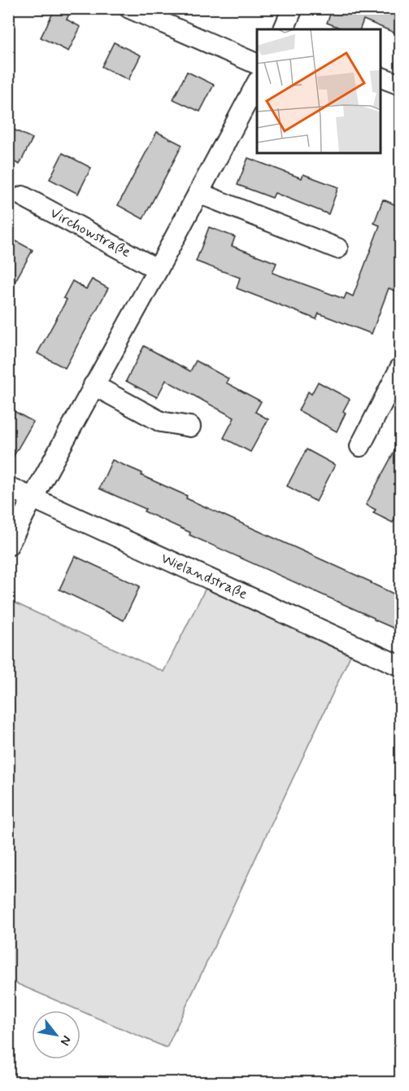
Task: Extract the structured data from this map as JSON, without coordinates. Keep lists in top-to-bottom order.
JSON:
{
  "streets": {
    "street": ["Virchowstraße", "Wielandstraße"]
  },
  "north": "bottom right"
}
